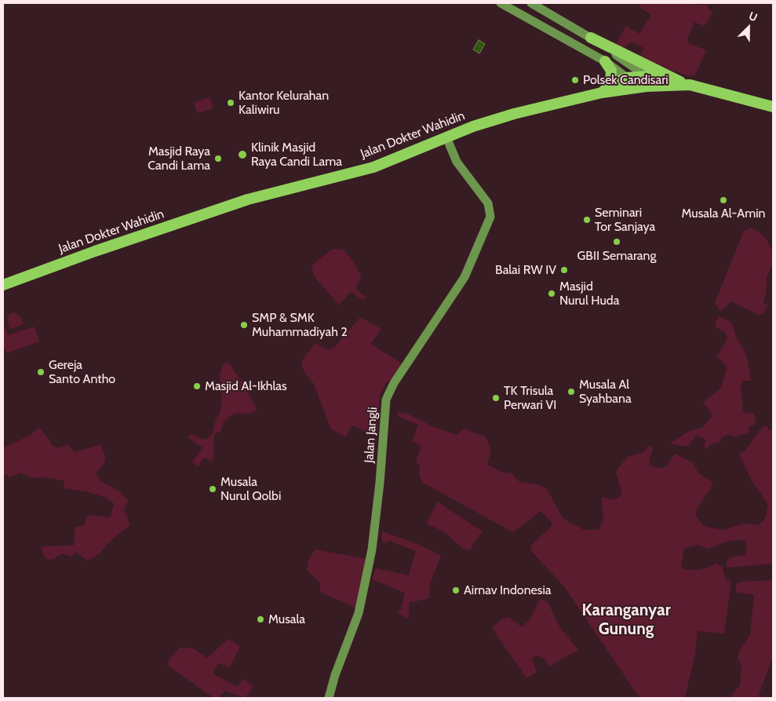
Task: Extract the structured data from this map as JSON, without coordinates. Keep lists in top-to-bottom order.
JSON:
{
  "streets": {
    "highway": ["Jalan Dokter Wahidin"],
    "street": ["Jalan Jangli"]
  },
  "crossings": [
    ["Jalan Dokter Wahidin", "Jalan Jangli"]
  ],
  "districts": ["Karanganyar Gunung"],
  "places": [
    "Polsek Candisari",
    "Kantor Kelurahan Kaliwiru",
    "Klinik Masjid Raya Candi Lama",
    "Masjid Raya Candi Lama",
    "Musala Al-Amin",
    "Seminari Tor Sanjaya",
    "GBII Semarang",
    "Balai RW IV",
    "Masjid Nurul Huda",
    "SMP & SMK Muhammadiyah 2",
    "Gereja Santo Antho",
    "Masjid Al-Ikhlas",
    "Musala Al Syahbana",
    "TK Trisula Perwari VI",
    "Musala Nurul Qolbi",
    "Airnav Indonesia",
    "Musala"
  ],
  "north": "top right"
}
